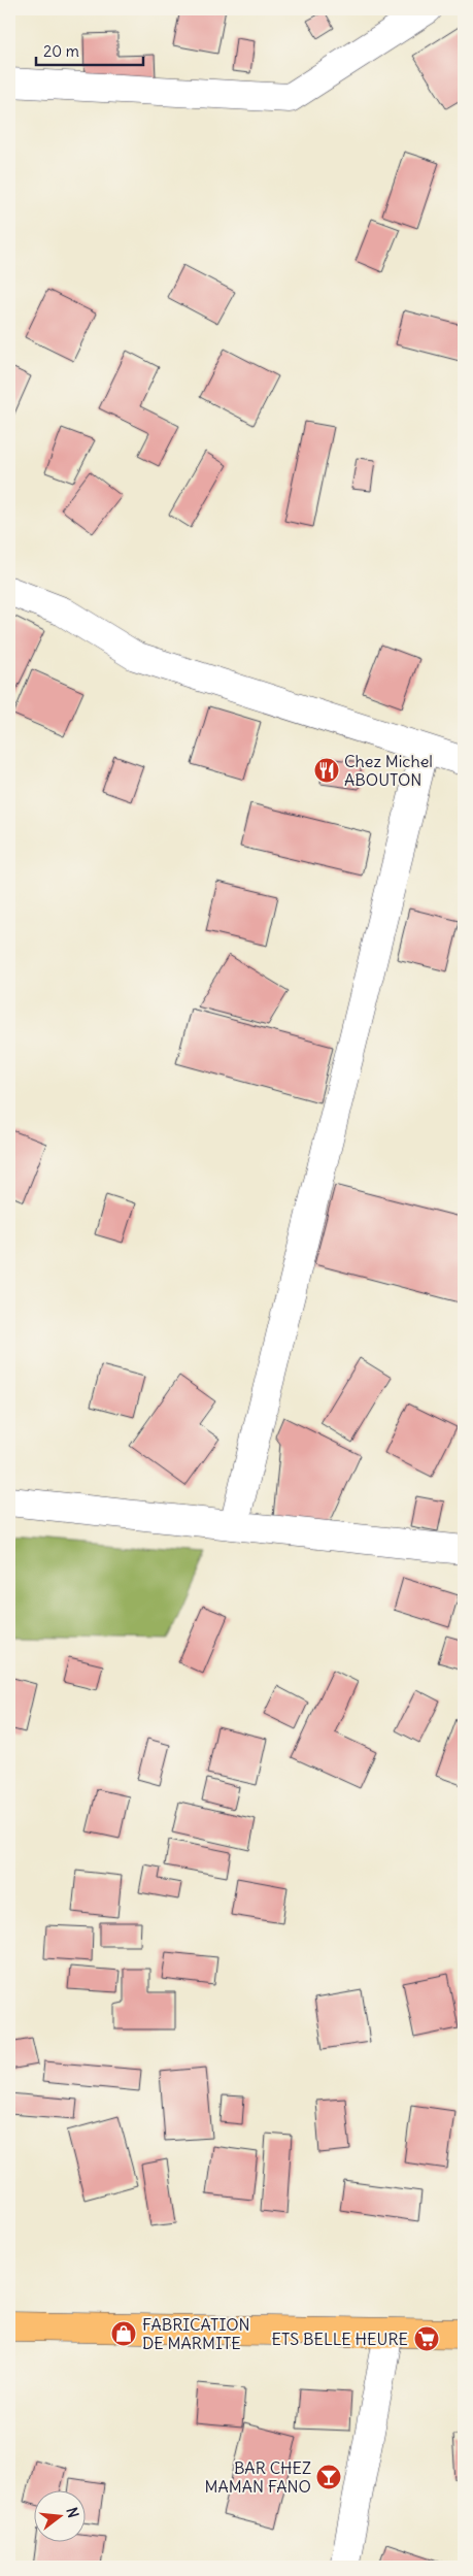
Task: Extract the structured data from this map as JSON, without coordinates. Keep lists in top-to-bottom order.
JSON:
{
  "places": {
    "restaurant": ["Chez Michel ABOUTON"],
    "shop": ["FABRICATION DE MARMITE"],
    "supermarket": ["ETS BELLE HEURE"],
    "bar": ["BAR CHEZ MAMAN FANO"]
  },
  "scale_bar": "20 m",
  "north": "right"
}
